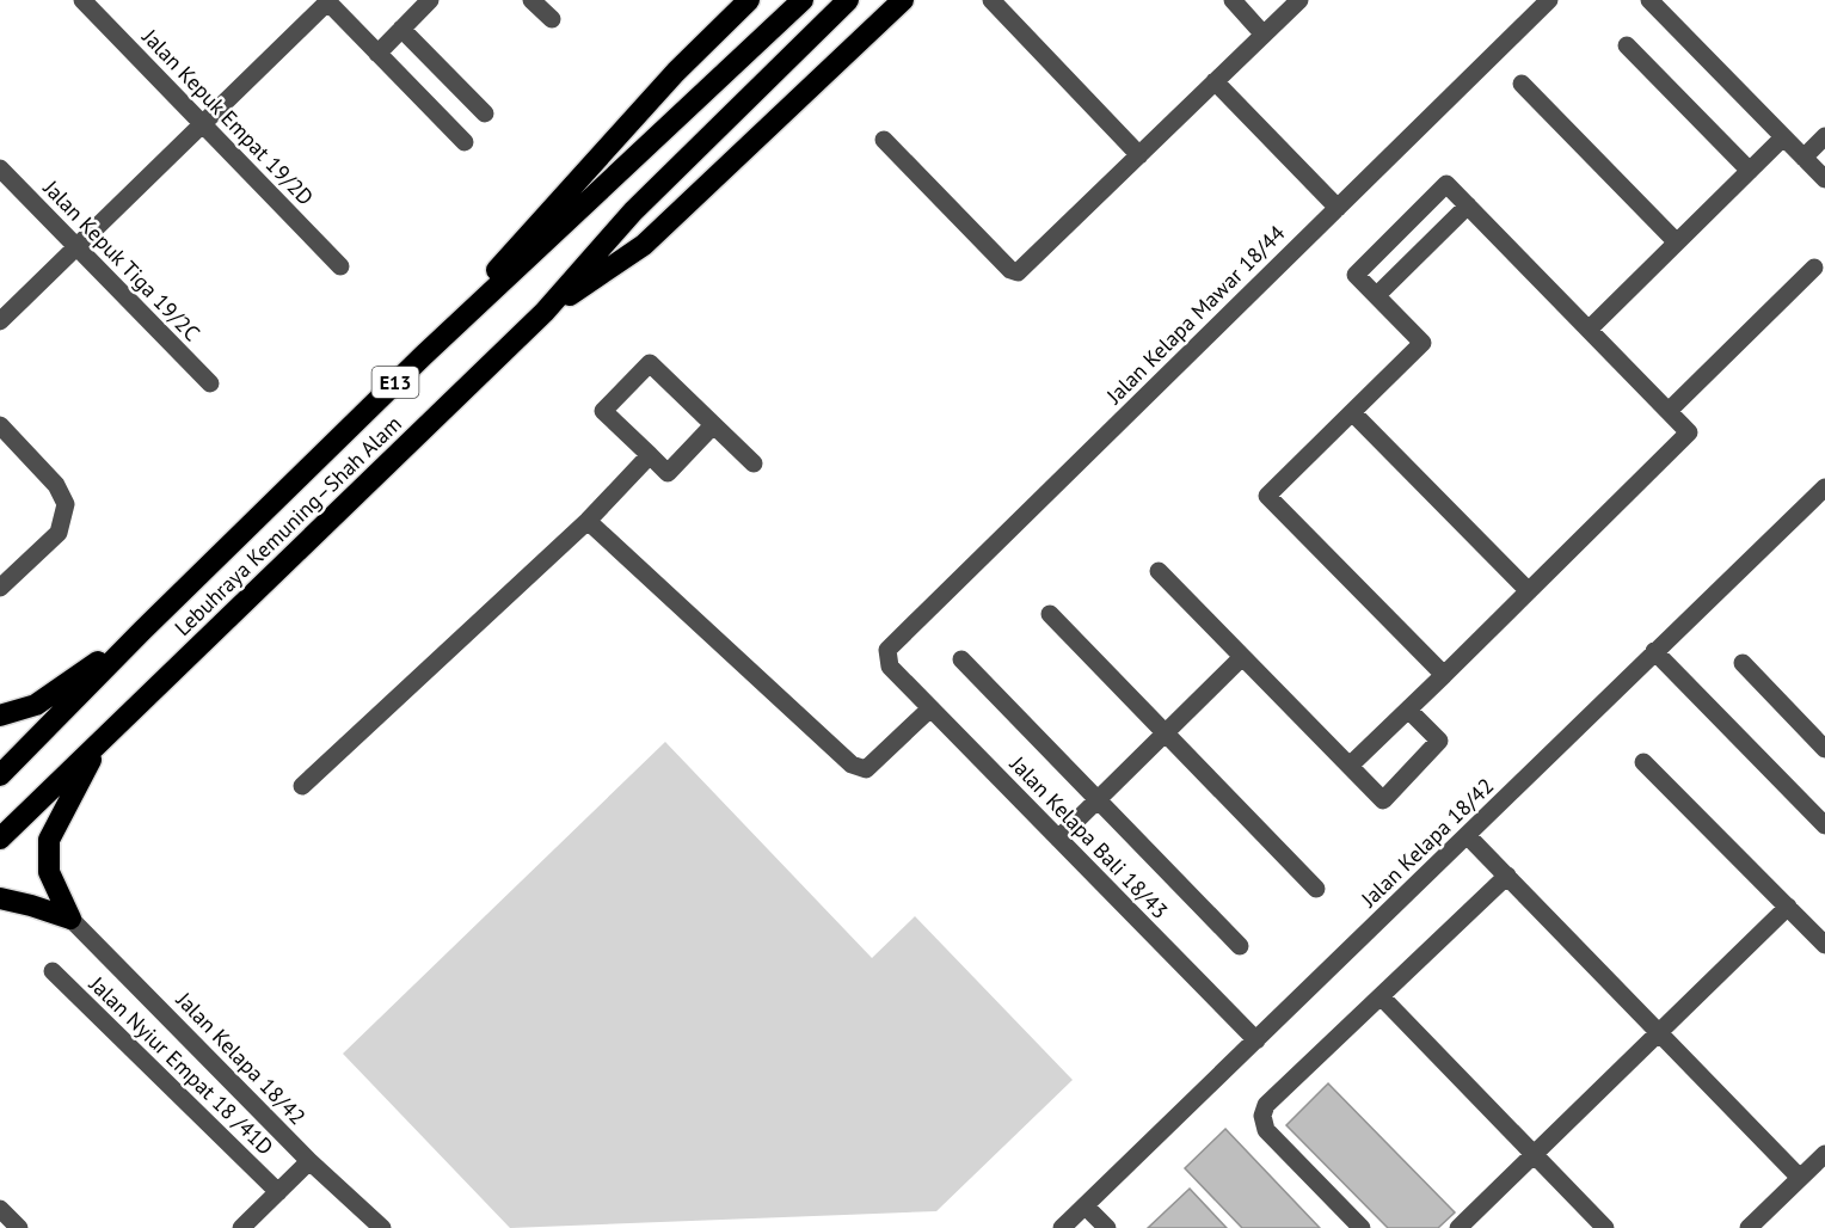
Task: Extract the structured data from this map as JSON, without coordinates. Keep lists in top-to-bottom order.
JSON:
{
  "streets": {
    "highway": ["E13", "Lebuhraya Kemuning–Shah Alam"],
    "street": [
      "Jalan Kepuk Empat 19/2D",
      "Jalan Kepuk Tiga 19/2C",
      "Jalan Kelapa Mawar 18/44",
      "Jalan Kelapa Bali 18/43",
      "Jalan Kelapa 18/42",
      "Jalan Nyiur Empat 18 /41D"
    ]
  },
  "crossings": [
    ["Jalan Kelapa Mawar 18/44", "Jalan Kelapa Bali 18/43"],
    ["Jalan Kelapa Bali 18/43", "Jalan Kelapa 18/42"]
  ]
}
